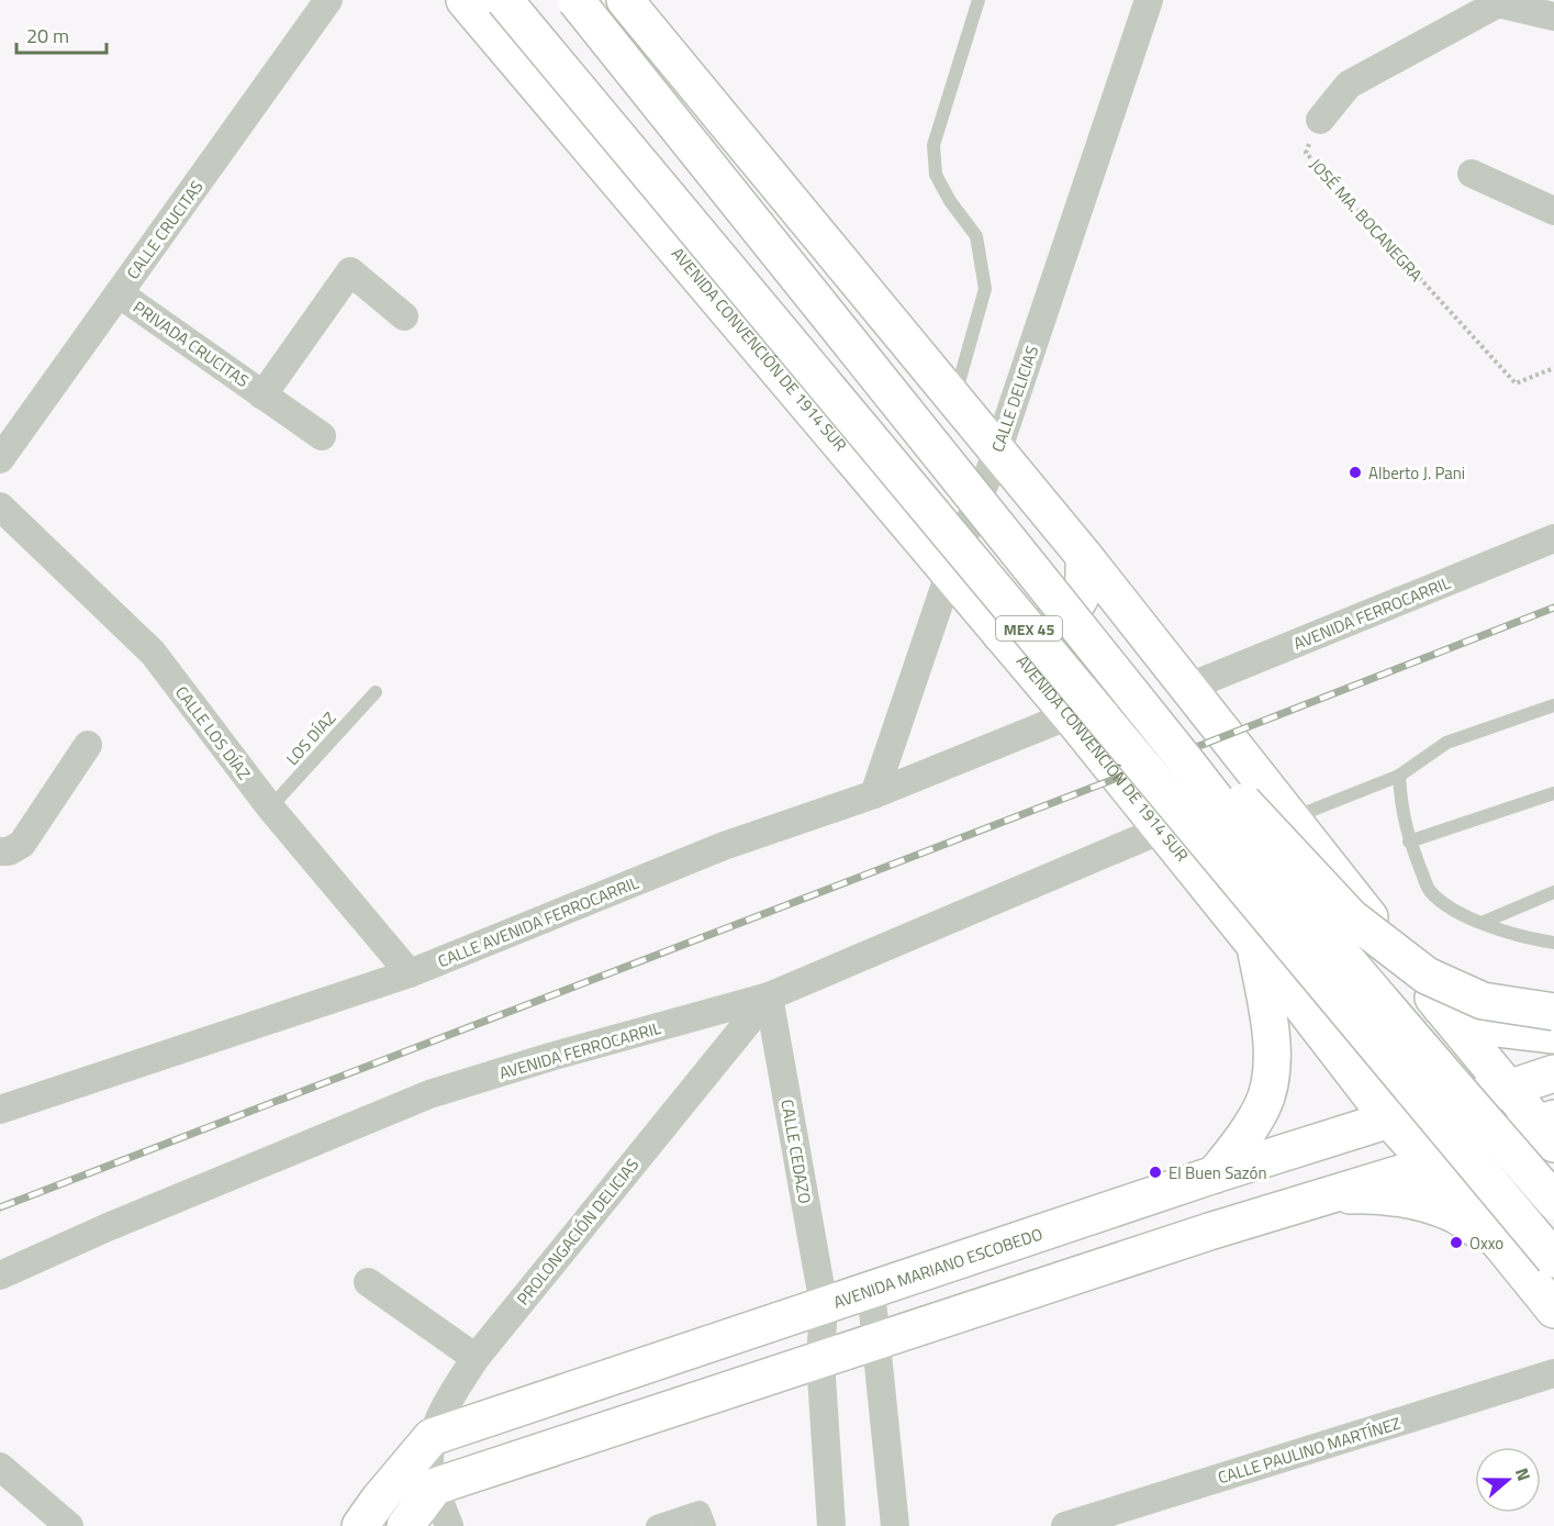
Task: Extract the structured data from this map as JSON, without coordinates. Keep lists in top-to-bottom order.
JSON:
{
  "streets": {
    "main road": ["AVENIDA CONVENCIÓN DE 1914 SUR", "MEX 45", "AVENIDA MARIANO ESCOBEDO"],
    "street": [
      "CALLE CRUCITAS",
      "PRIVADA CRUCITAS",
      "CALLE DELICIAS",
      "AVENIDA FERROCARRIL",
      "CALLE LOS DÍAZ",
      "CALLE AVENIDA FERROCARRIL",
      "CALLE CEDAZO",
      "PROLONGACIÓN DELICIAS",
      "CALLE PAULINO MARTÍNEZ"
    ],
    "lane": ["LOS DÍAZ"],
    "path": ["JOSÉ MA. BOCANEGRA"]
  },
  "crossings": [
    ["CALLE CRUCITAS", "PRIVADA CRUCITAS"],
    ["AVENIDA CONVENCIÓN DE 1914 SUR", "CALLE DELICIAS"],
    ["AVENIDA CONVENCIÓN DE 1914 SUR", "AVENIDA FERROCARRIL"],
    ["AVENIDA CONVENCIÓN DE 1914 SUR", "CALLE AVENIDA FERROCARRIL"],
    ["AVENIDA CONVENCIÓN DE 1914 SUR", "AVENIDA MARIANO ESCOBEDO"],
    ["CALLE DELICIAS", "CALLE AVENIDA FERROCARRIL"],
    ["AVENIDA FERROCARRIL", "CALLE CEDAZO"],
    ["AVENIDA FERROCARRIL", "PROLONGACIÓN DELICIAS"],
    ["CALLE LOS DÍAZ", "LOS DÍAZ"],
    ["CALLE LOS DÍAZ", "CALLE AVENIDA FERROCARRIL"],
    ["CALLE CEDAZO", "PROLONGACIÓN DELICIAS"],
    ["CALLE CEDAZO", "AVENIDA MARIANO ESCOBEDO"],
    ["PROLONGACIÓN DELICIAS", "AVENIDA MARIANO ESCOBEDO"]
  ],
  "places": ["Alberto J. Pani", "El Buen Sazón", "Oxxo"],
  "scale_bar": "20 m",
  "north": "right"
}
